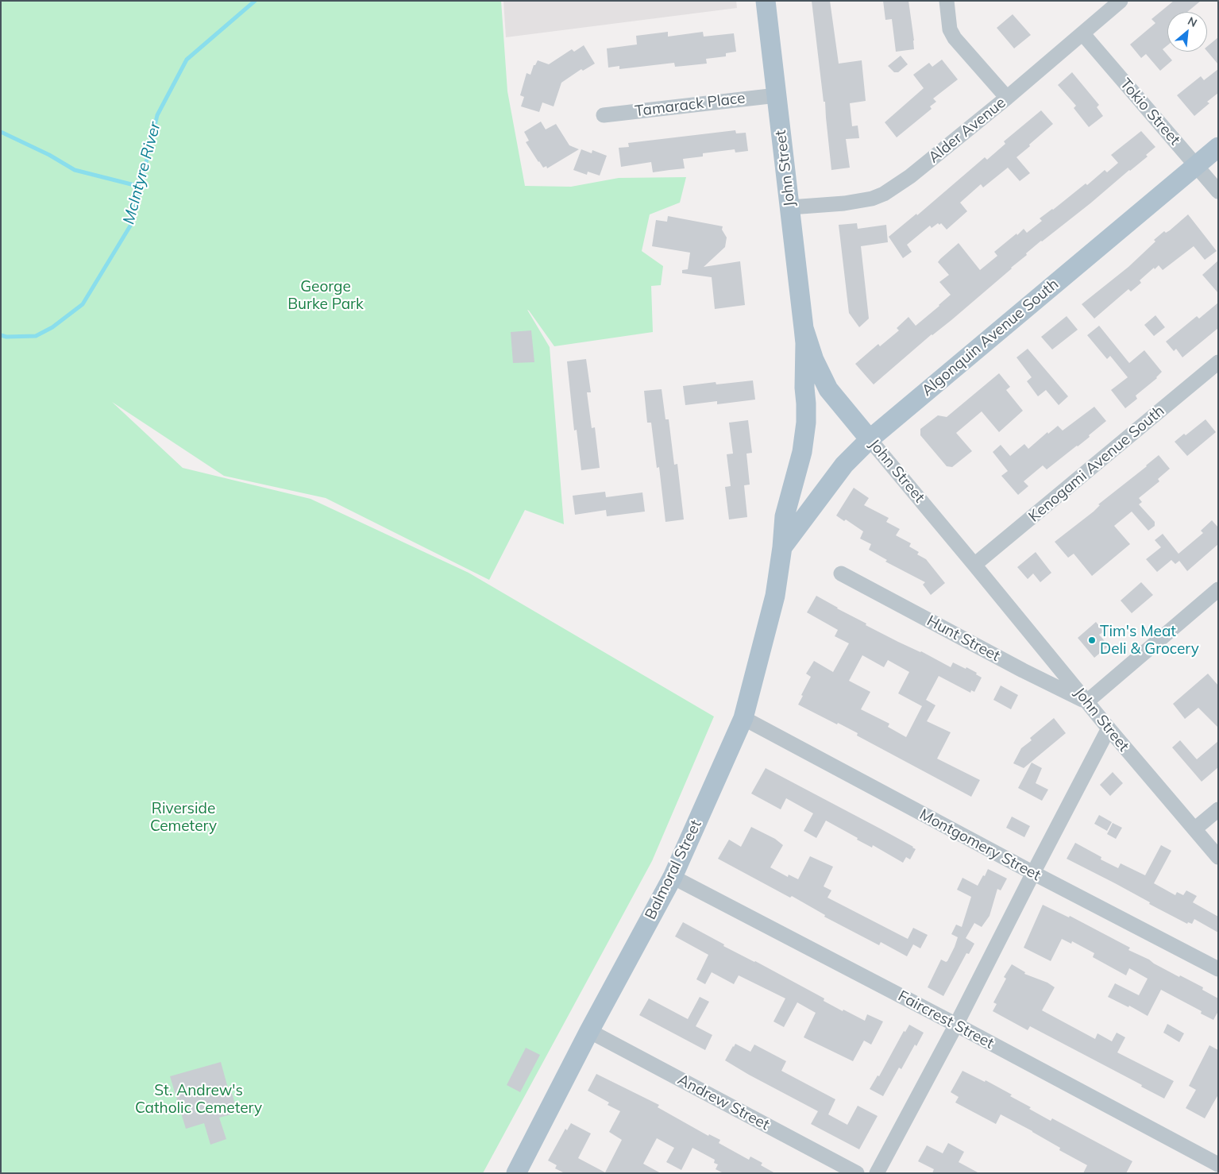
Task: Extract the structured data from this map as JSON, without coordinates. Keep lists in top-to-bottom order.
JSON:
{
  "streets": {
    "main road": ["John Street", "Algonquin Avenue South", "Balmoral Street"],
    "street": [
      "Tamarack Place",
      "Tokio Street",
      "Alder Avenue",
      "Kenogami Avenue South",
      "Hunt Street",
      "Montgomery Street",
      "Faircrest Street",
      "Andrew Street"
    ]
  },
  "crossings": [
    ["Tamarack Place", "John Street"],
    ["Tokio Street", "Alder Avenue"],
    ["Tokio Street", "Algonquin Avenue South"],
    ["Alder Avenue", "John Street"],
    ["John Street", "Algonquin Avenue South"],
    ["John Street", "Kenogami Avenue South"],
    ["John Street", "Hunt Street"],
    ["John Street", "Balmoral Street"],
    ["Algonquin Avenue South", "Balmoral Street"],
    ["Montgomery Street", "Balmoral Street"],
    ["Balmoral Street", "Faircrest Street"],
    ["Balmoral Street", "Andrew Street"]
  ],
  "water": ["McIntyre River"],
  "parks": ["George Burke Park", "Riverside Cemetery", "St. Andrew's Catholic Cemetery"],
  "places": ["Tim's Meat Deli & Grocery"],
  "north": "top right"
}
